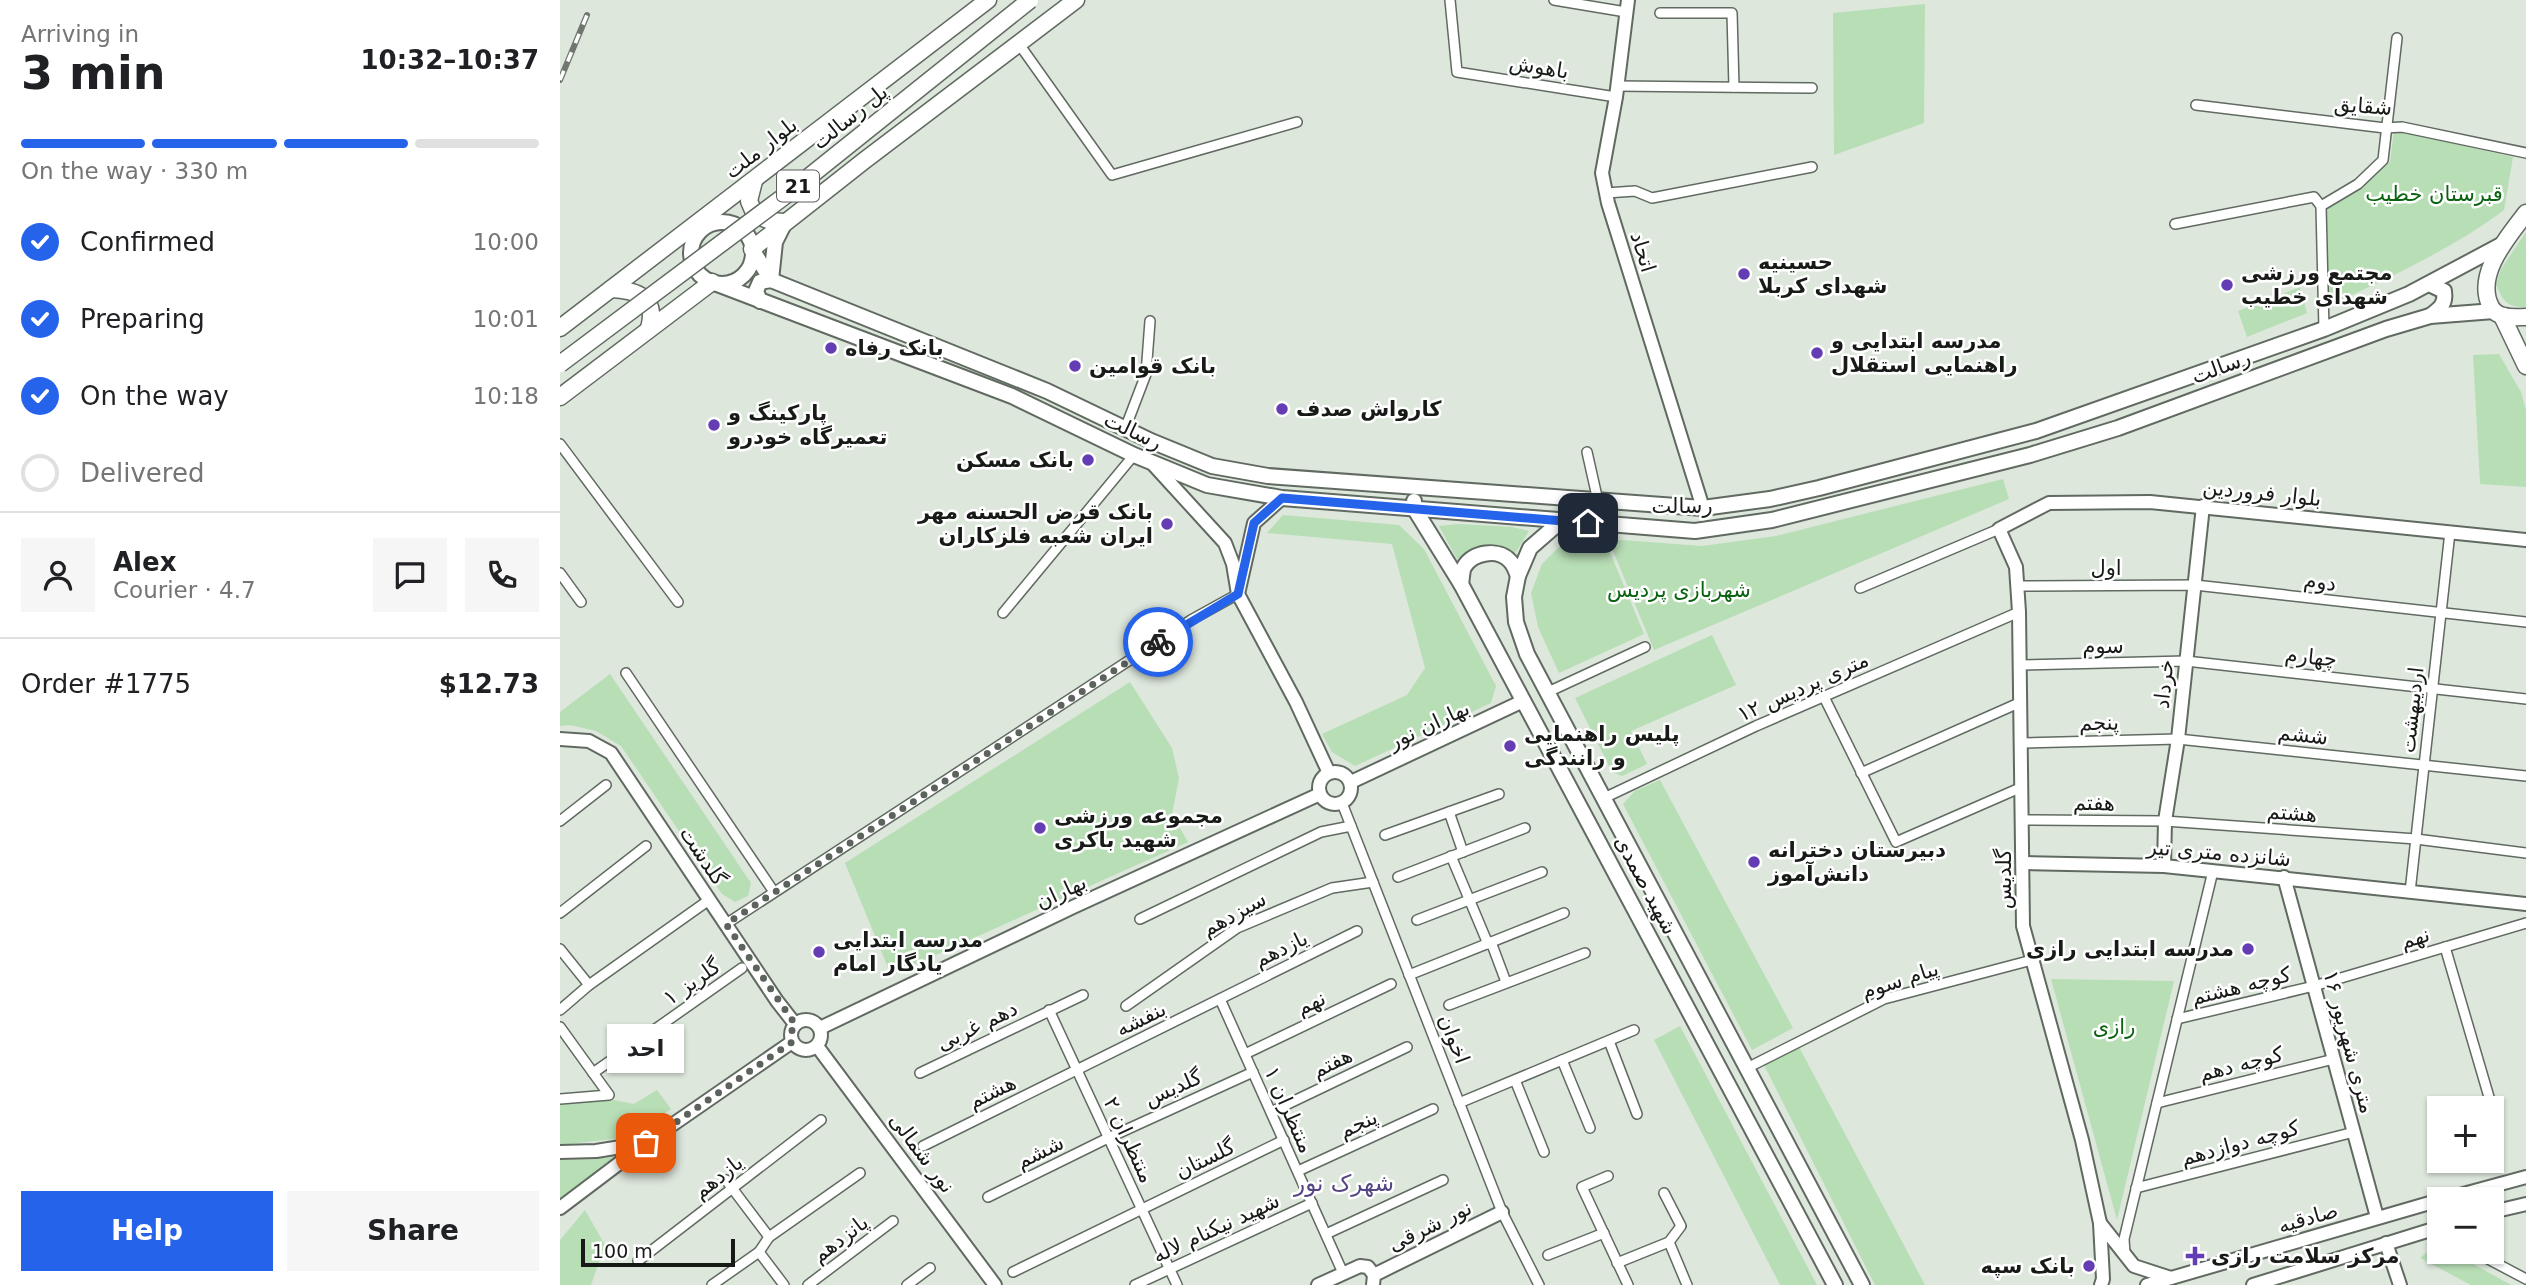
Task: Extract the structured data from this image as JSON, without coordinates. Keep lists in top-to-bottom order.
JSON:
{
  "streets": {
    "highway": ["پل رسالت", "بلوار ملت", "21"],
    "main road": ["رسالت", "شهید صمدی"],
    "street": [
      "باهوش",
      "شقایق",
      "اتحاد",
      "بلوار فروردین",
      "اول",
      "دوم",
      "سوم",
      "چهارم",
      "خرداد",
      "۱۲ متری پردیس",
      "اردیبهشت",
      "پنجم",
      "بهاران نور",
      "ششم",
      "هفتم",
      "هشتم",
      "شانزده متری تیر",
      "گلدشت",
      "گلدیس",
      "بهاران",
      "سیزدهم",
      "نهم",
      "یازدهم",
      "پیام سوم",
      "گلریز ۱",
      "کوچه هشتم",
      "بنفشه",
      "دهم غربی",
      "اخوان",
      "۱۶ متری شهریور",
      "کوچه دهم",
      "منتظران ۱",
      "منتظران ۲",
      "کوچه دوازدهم",
      "نور شمالی",
      "گلستان",
      "صادقیه",
      "نور شرقی",
      "شهید نیکنام لاله",
      "پانزدهم"
    ]
  },
  "crossings": [
    ["باهوش", "اتحاد"],
    ["بلوار ملت", "رسالت"],
    ["اتحاد", "رسالت"],
    ["رسالت", "شهید صمدی"],
    ["بلوار فروردین", "خرداد"],
    ["بلوار فروردین", "اردیبهشت"],
    ["بلوار فروردین", "گلدیس"],
    ["اول", "دوم"],
    ["اول", "خرداد"],
    ["اول", "گلدیس"],
    ["دوم", "خرداد"],
    ["دوم", "اردیبهشت"],
    ["سوم", "چهارم"],
    ["سوم", "خرداد"],
    ["سوم", "گلدیس"],
    ["چهارم", "خرداد"],
    ["چهارم", "اردیبهشت"],
    ["خرداد", "پنجم"],
    ["خرداد", "ششم"],
    ["خرداد", "هفتم"],
    ["خرداد", "هشتم"],
    ["خرداد", "شانزده متری تیر"],
    ["۱۲ متری پردیس", "گلدیس"],
    ["۱۲ متری پردیس", "شهید صمدی"],
    ["اردیبهشت", "ششم"],
    ["اردیبهشت", "هشتم"],
    ["اردیبهشت", "شانزده متری تیر"],
    ["پنجم", "ششم"],
    ["پنجم", "گلدیس"],
    ["پنجم", "منتظران ۱"],
    ["بهاران نور", "شهید صمدی"],
    ["بهاران نور", "بهاران"],
    ["بهاران نور", "اخوان"],
    ["ششم", "گلدیس"],
    ["ششم", "منتظران ۲"],
    ["هفتم", "هشتم"],
    ["هفتم", "گلدیس"],
    ["هفتم", "منتظران ۱"],
    ["هشتم", "بنفشه"],
    ["هشتم", "منتظران ۲"],
    ["شانزده متری تیر", "گلدیس"],
    ["شانزده متری تیر", "۱۶ متری شهریور"],
    ["گلدشت", "بهاران"],
    ["گلدشت", "نور شمالی"],
    ["گلدیس", "پیام سوم"],
    ["گلدیس", "منتظران ۱"],
    ["گلدیس", "منتظران ۲"],
    ["شهید صمدی", "پیام سوم"],
    ["بهاران", "اخوان"],
    ["بهاران", "نور شمالی"],
    ["سیزدهم", "اخوان"],
    ["نهم", "کوچه هشتم"],
    ["نهم", "۱۶ متری شهریور"],
    ["نهم", "منتظران ۱"],
    ["یازدهم", "بنفشه"],
    ["یازدهم", "منتظران ۱"],
    ["کوچه هشتم", "۱۶ متری شهریور"],
    ["بنفشه", "منتظران ۱"],
    ["بنفشه", "منتظران ۲"],
    ["دهم غربی", "منتظران ۲"],
    ["اخوان", "نور شرقی"],
    ["۱۶ متری شهریور", "کوچه دهم"],
    ["۱۶ متری شهریور", "کوچه دوازدهم"],
    ["۱۶ متری شهریور", "صادقیه"],
    ["منتظران ۱", "گلستان"],
    ["منتظران ۱", "نور شرقی"],
    ["منتظران ۱", "شهید نیکنام لاله"],
    ["منتظران ۲", "گلستان"],
    ["منتظران ۲", "شهید نیکنام لاله"]
  ],
  "districts": ["شهرک نور"],
  "parks": ["قبرستان خطیب", "شهربازی پردیس", "رازی"],
  "places": {
    "other": [
      "حسینیه شهدای کربلا",
      "مجتمع ورزشی شهدای خطیب",
      "بانک رفاه",
      "مدرسه ابتدایی و راهنمایی استقلال",
      "بانک قوامین",
      "کارواش صدف",
      "پارکینگ و تعمیرگاه خودرو",
      "بانک مسکن",
      "بانک قرض الحسنه مهر ایران شعبه فلزکاران",
      "پلیس راهنمایی و رانندگی",
      "مجموعه ورزشی شهید باکری",
      "دبیرستان دخترانه دانش‌آموز",
      "مدرسه ابتدایی رازی",
      "مدرسه ابتدایی یادگار امام",
      "احد",
      "بانک سپه"
    ],
    "health": ["مرکز سلامت رازی"]
  },
  "scale_bar": "100 m",
  "page": {
    "heading": ["3 min", "Arriving in", "10:32–10:37"],
    "panel": [
      "Alex",
      "Courier · 4.7",
      "Order #1775",
      "$12.73"
    ],
    "bar": "On the way · 330 m",
    "list": [
      ["Confirmed", "10:00"],
      ["Preparing", "10:01"],
      ["On the way", "10:18"],
      "Delivered"
    ],
    "bubble": "احد",
    "map_buttons": ["+", "−"],
    "buttons": ["Help", "Share"],
    "scale": "100 m"
  }
}
